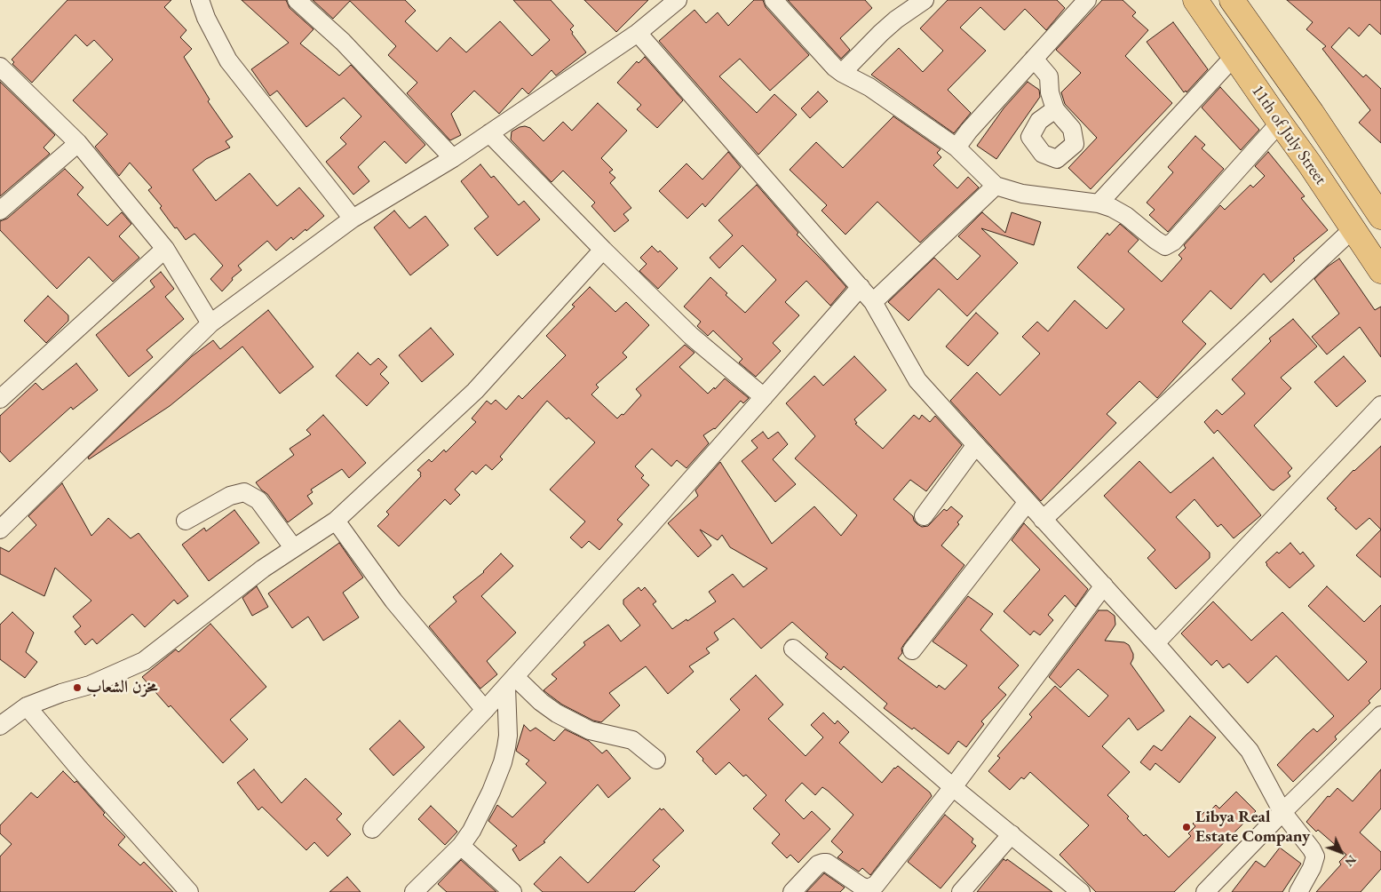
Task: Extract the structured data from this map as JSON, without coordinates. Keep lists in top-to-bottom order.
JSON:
{
  "streets": {
    "highway": ["11th of July Street"]
  },
  "places": ["مخزن الشعاب", "Libya Real Estate Company"],
  "north": "bottom right"
}
